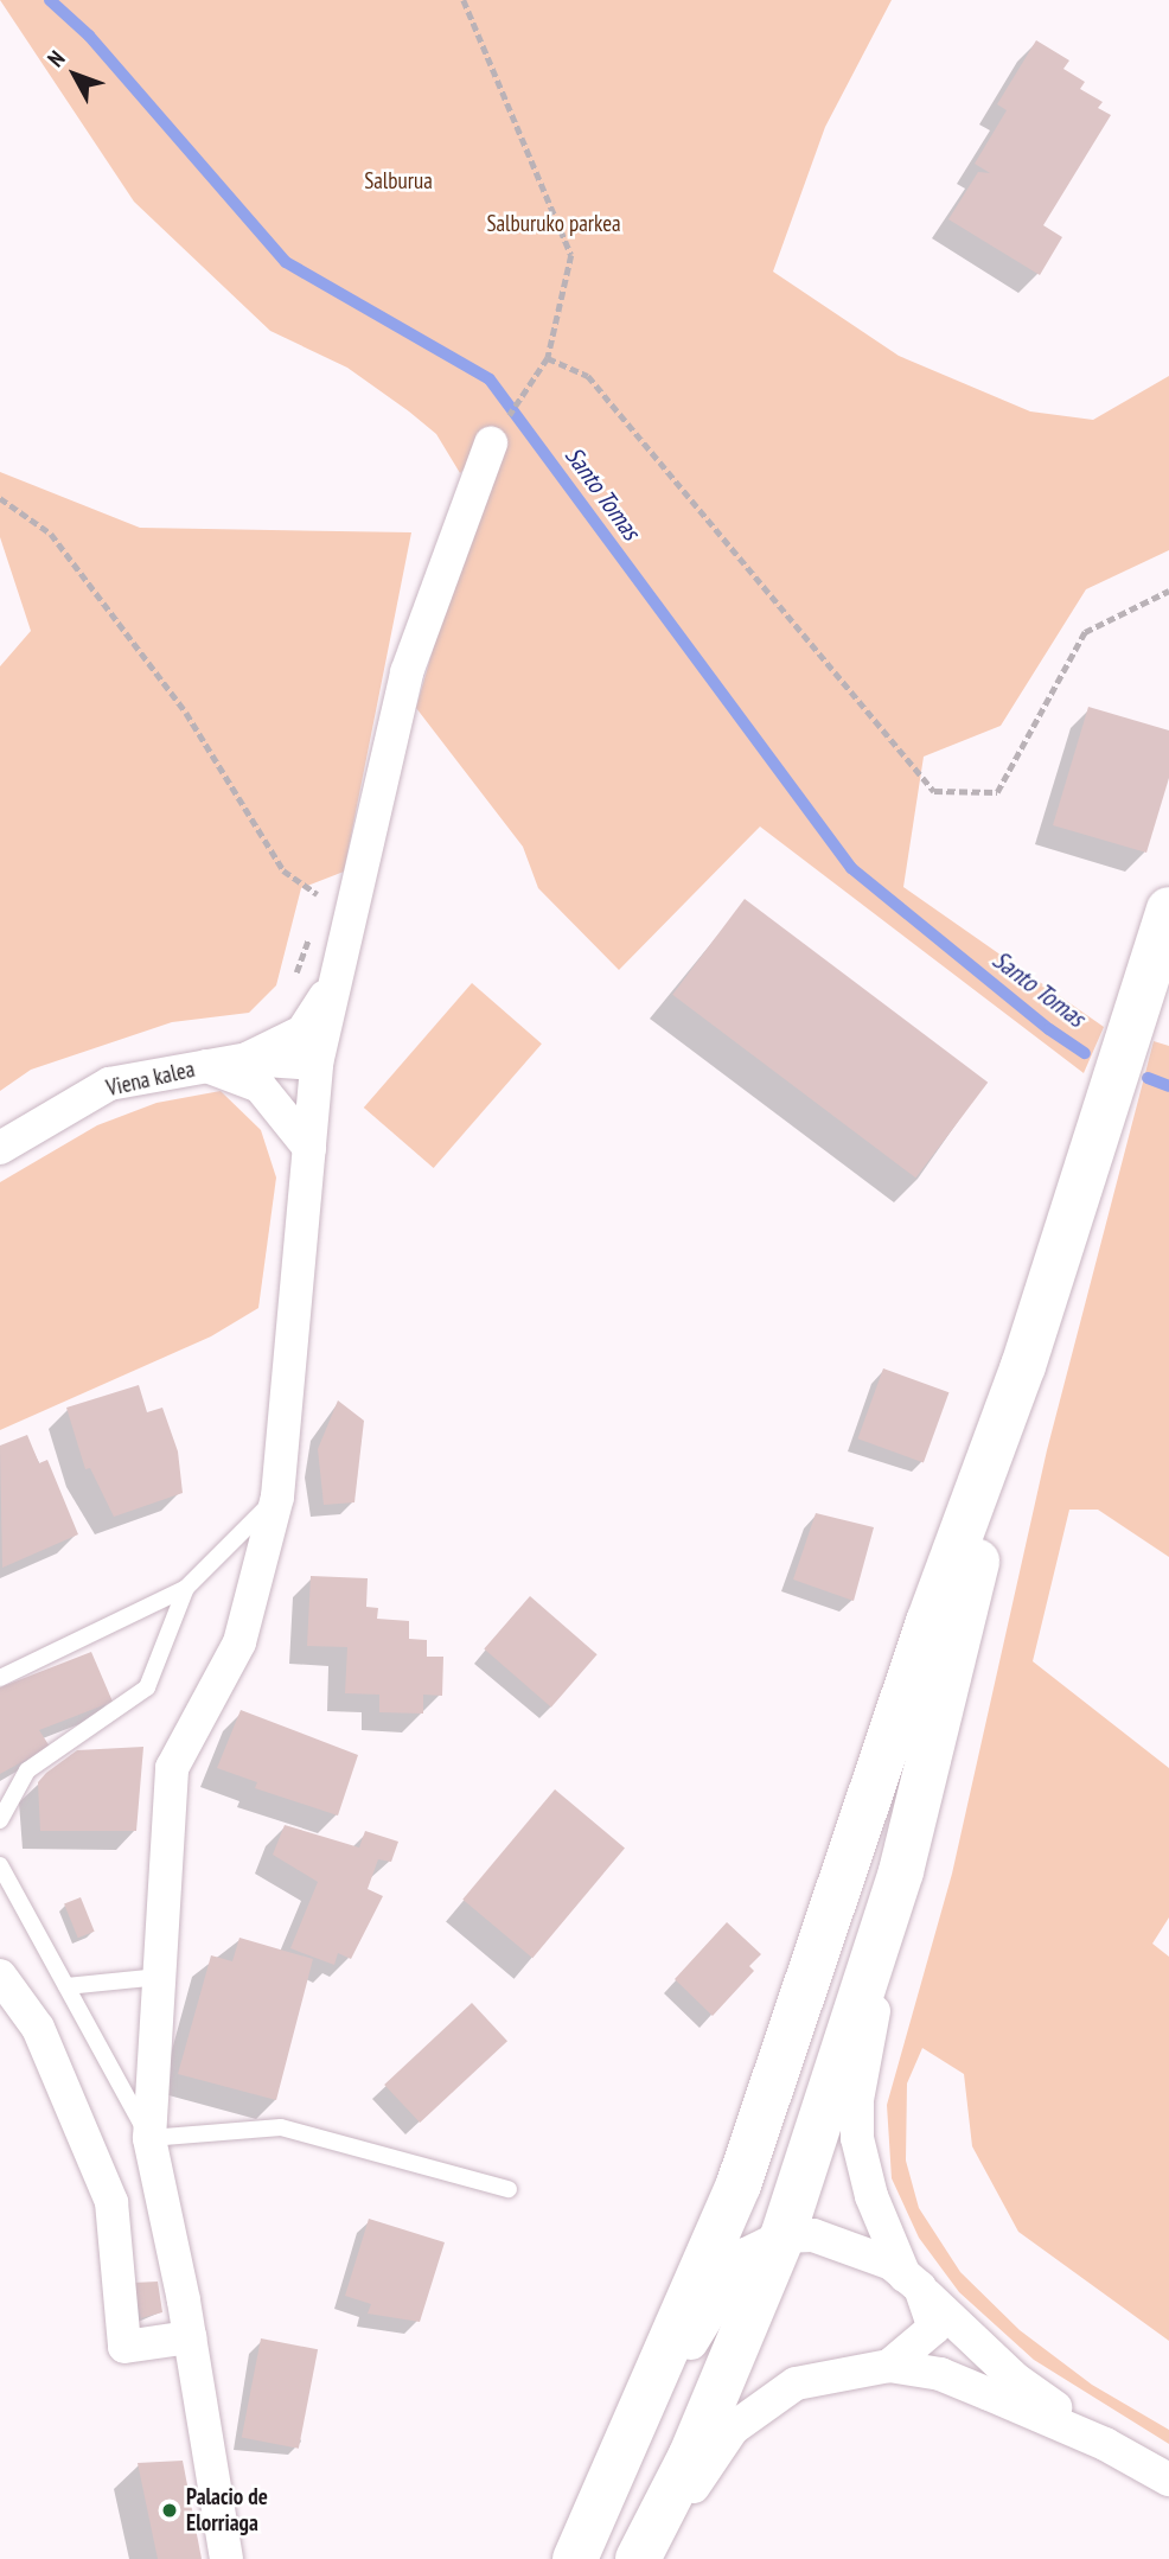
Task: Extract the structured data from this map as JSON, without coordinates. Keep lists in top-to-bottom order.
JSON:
{
  "streets": {
    "street": ["Viena kalea"]
  },
  "water": ["Santo Tomas"],
  "parks": ["Salburua", "Salburuko parkea"],
  "places": ["Palacio de Elorriaga"],
  "north": "top left"
}
